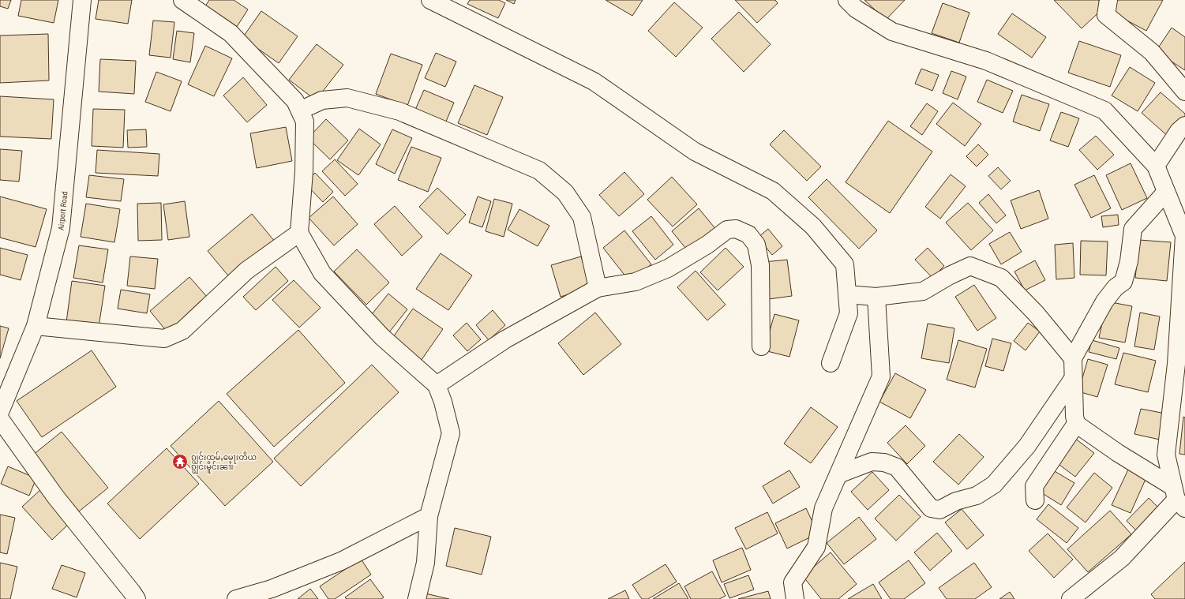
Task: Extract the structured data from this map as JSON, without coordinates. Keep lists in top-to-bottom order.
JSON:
{
  "streets": {
    "main road": ["Airport Road"]
  },
  "places": {
    "temple": ["ၵျွင်းထမ်ႇမေႃးတိယ ၵျွင်းမိူင်းၼၢႆး"]
  }
}
